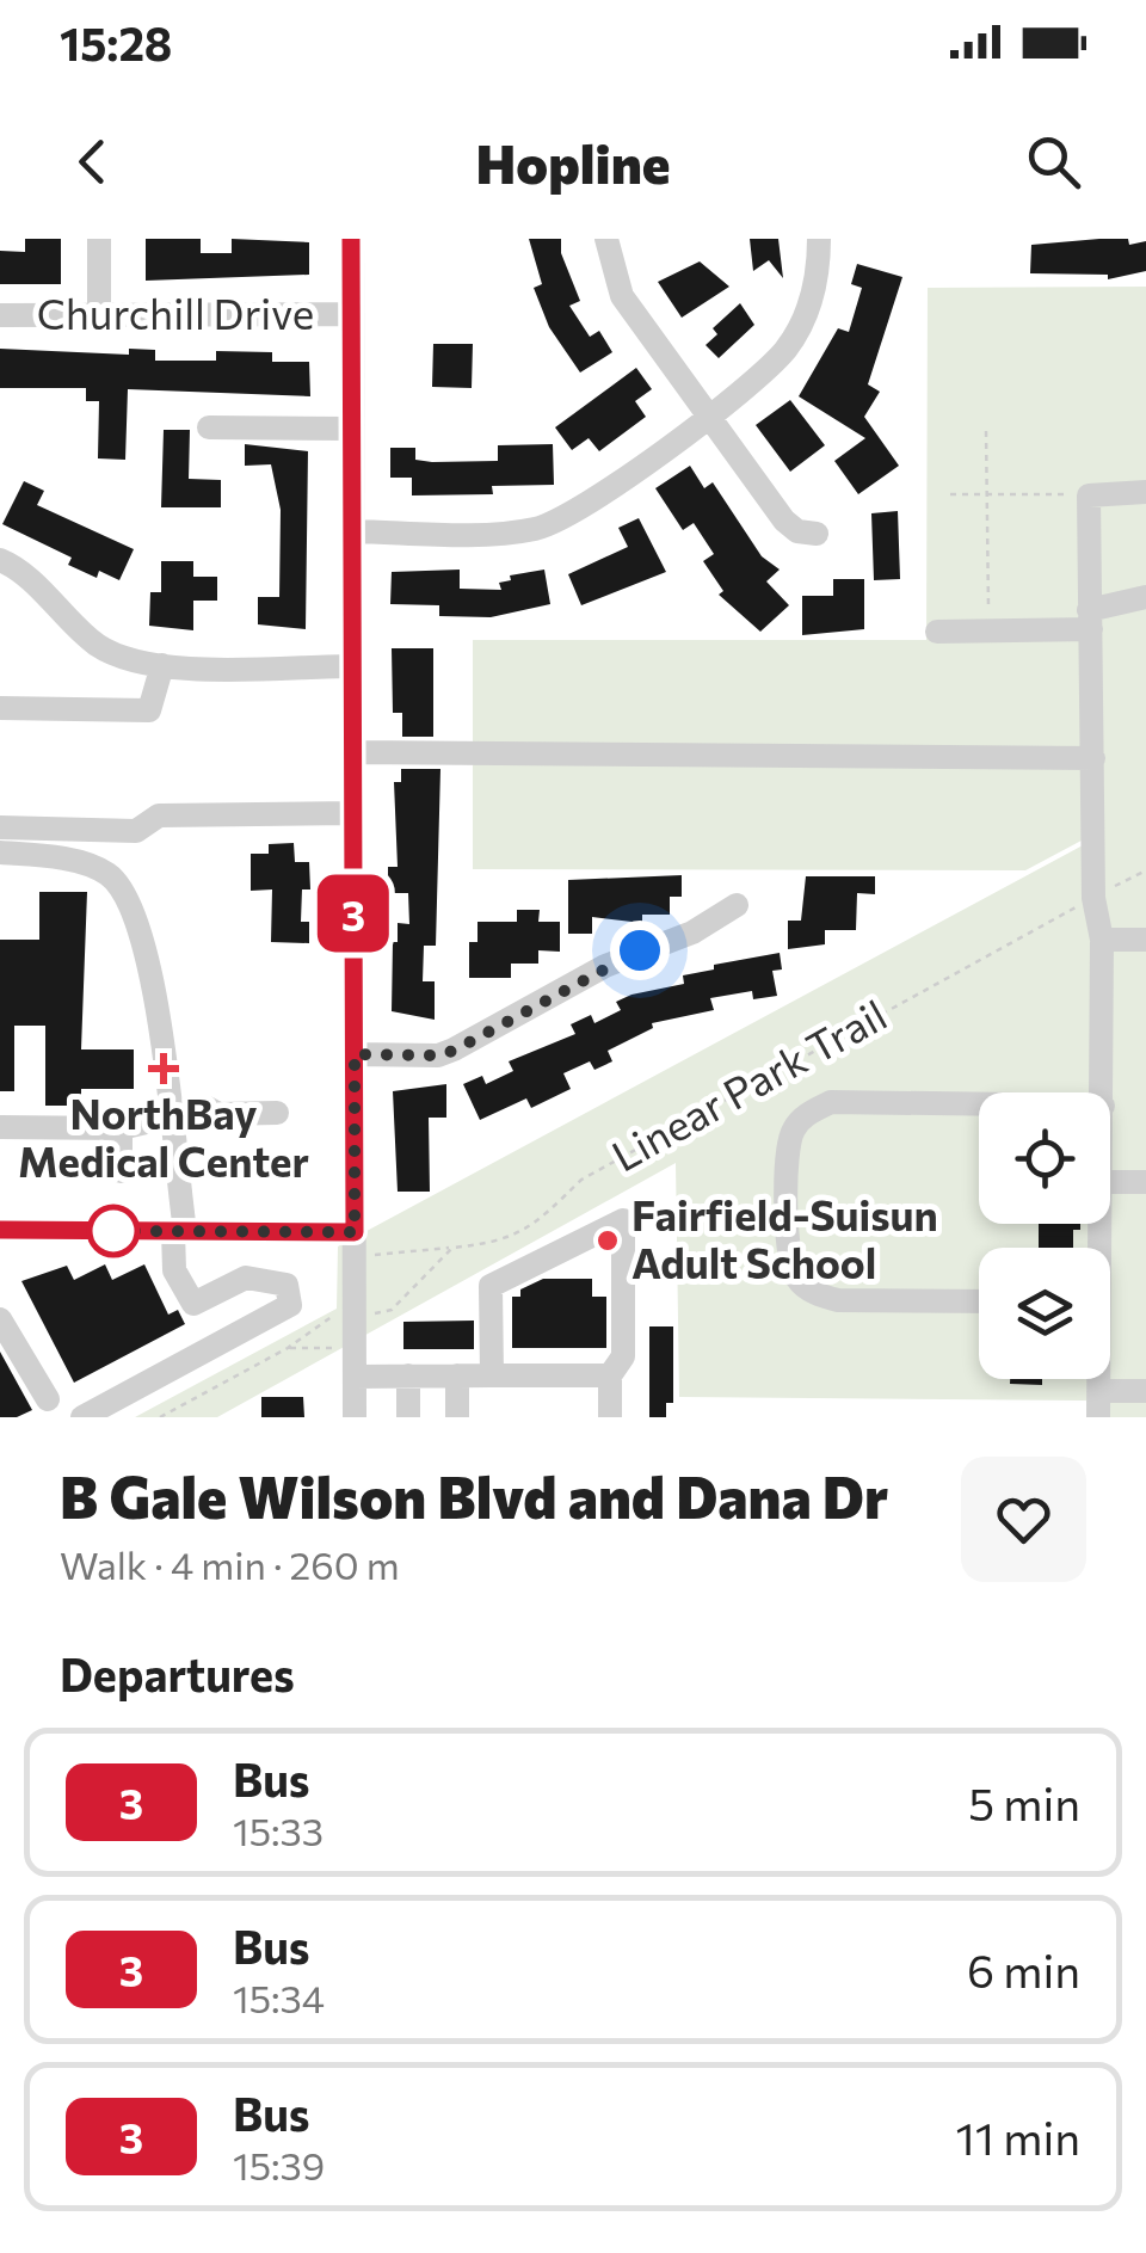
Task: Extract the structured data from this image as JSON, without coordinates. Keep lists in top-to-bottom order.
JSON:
{
  "streets": {
    "street": ["Churchill Drive"],
    "path": ["Linear Park Trail"]
  },
  "places": {
    "health": ["NorthBay Medical Center"],
    "other": ["Fairfield-Suisun Adult School"]
  },
  "lines": ["bus line 3"],
  "page": {
    "status": "15:28",
    "header": "Hopline",
    "on_map": "3",
    "heading": [
      ["B Gale Wilson Blvd and Dana Dr", "Walk · 4 min · 260 m"],
      "Departures"
    ],
    "list": [
      {
        "mark": "3",
        "name": "Bus",
        "note": "15:33",
        "value": "5 min"
      },
      {
        "mark": "3",
        "name": "Bus",
        "note": "15:34",
        "value": "6 min"
      },
      {
        "mark": "3",
        "name": "Bus",
        "note": "15:39",
        "value": "11 min"
      }
    ]
  }
}
